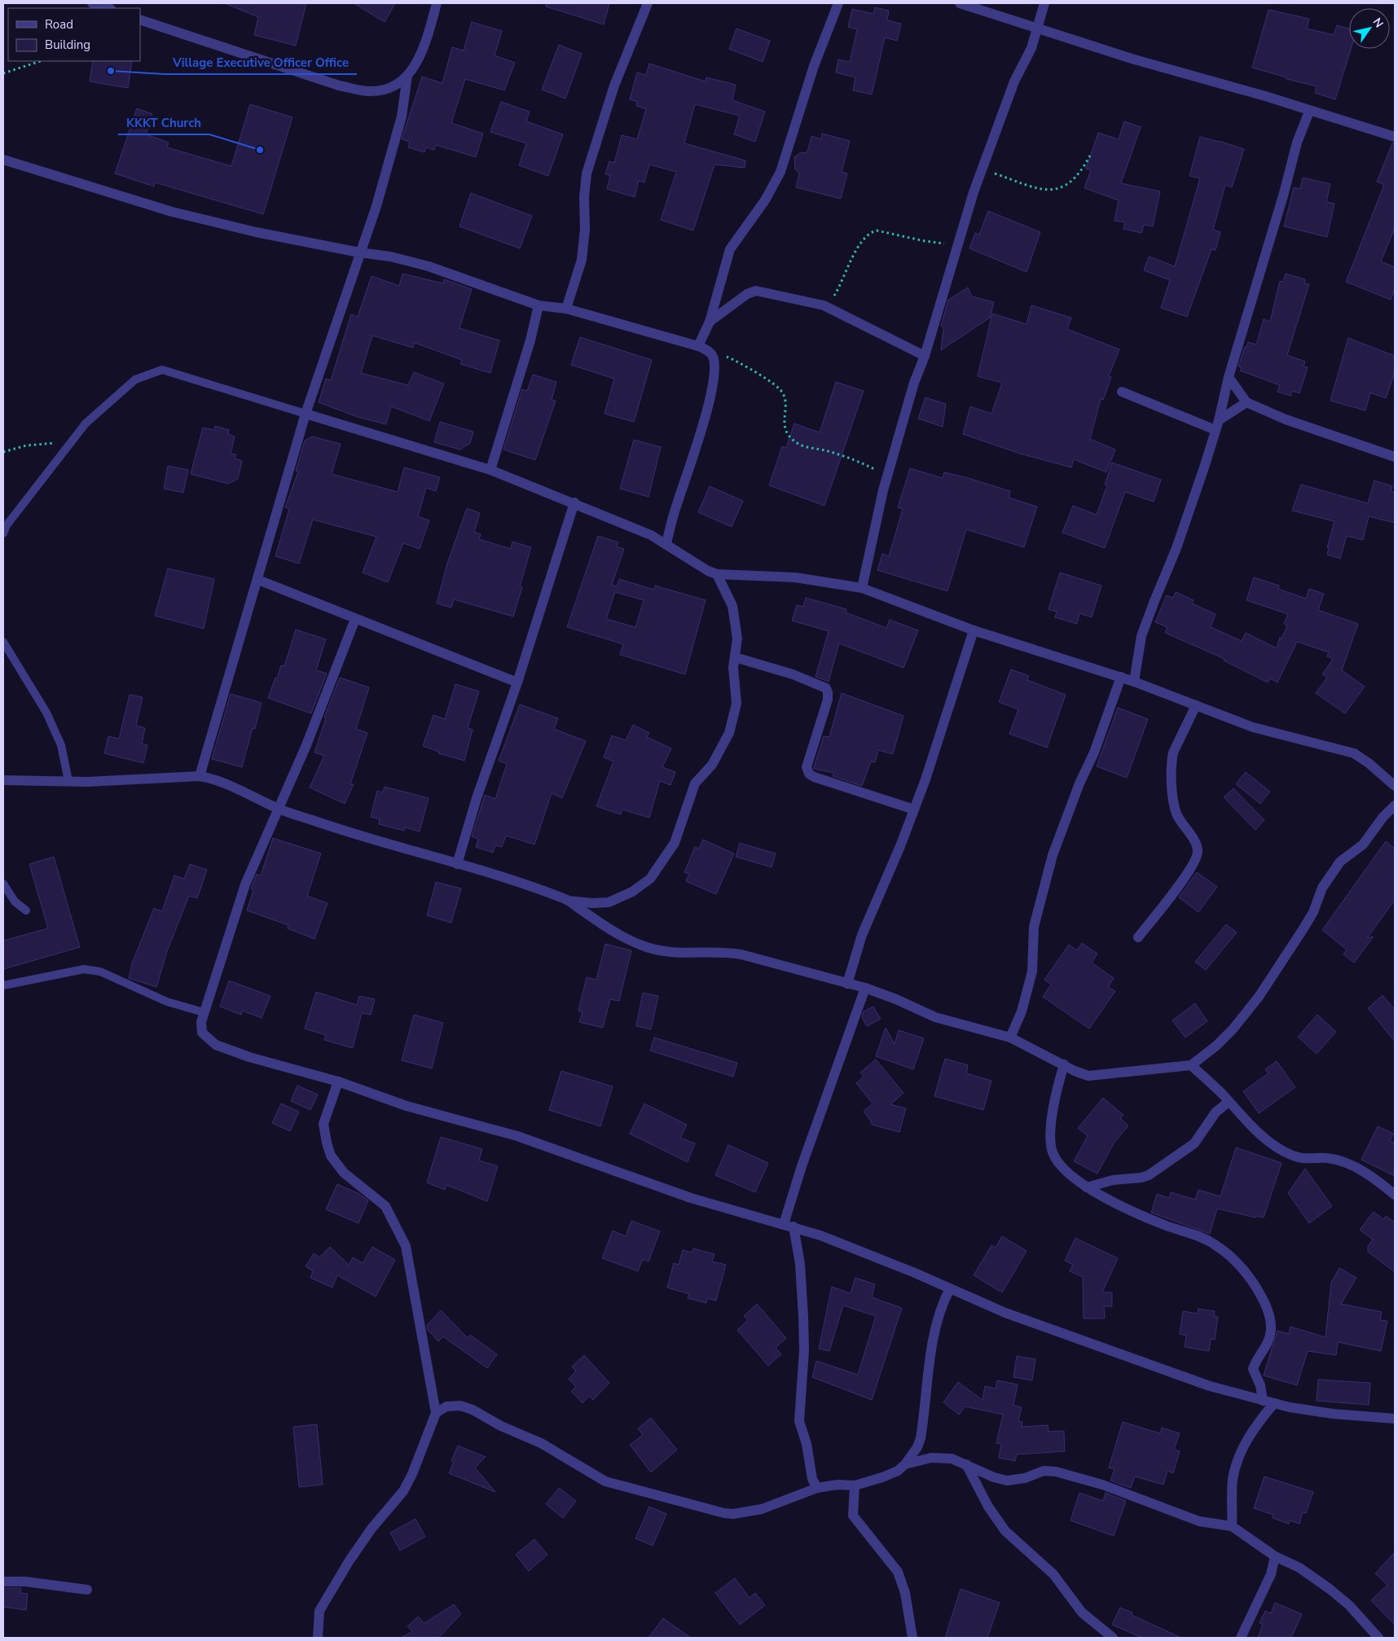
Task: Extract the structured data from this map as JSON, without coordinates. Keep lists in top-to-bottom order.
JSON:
{
  "places": ["Village Executive Officer Office", "KKKT Church"],
  "legend": ["Road", "Building"],
  "north": "top right"
}
